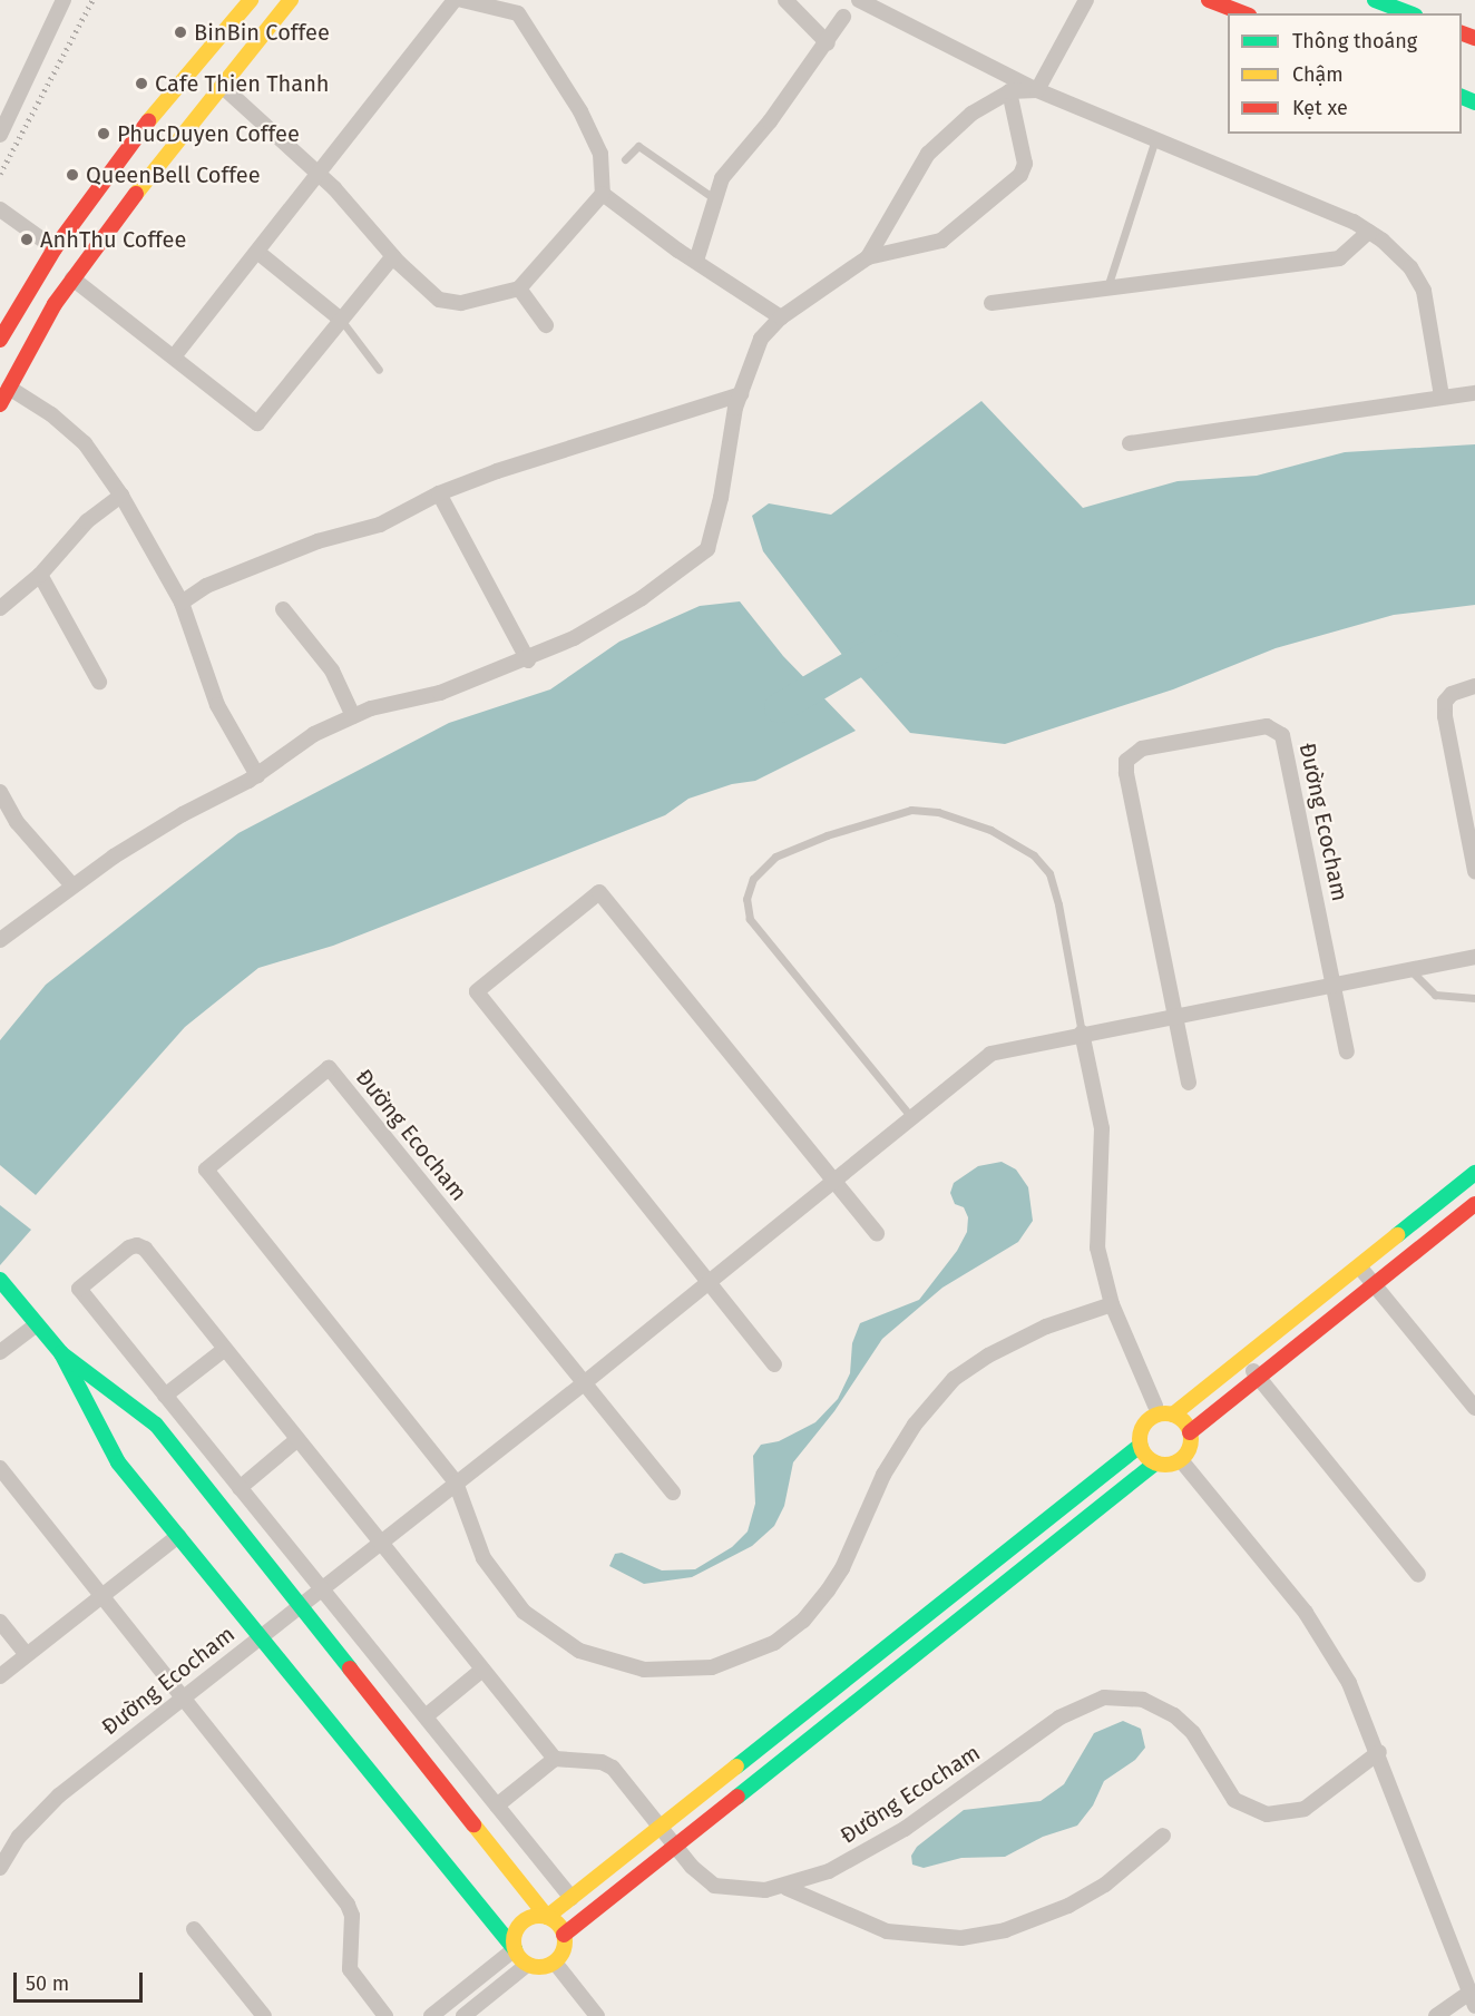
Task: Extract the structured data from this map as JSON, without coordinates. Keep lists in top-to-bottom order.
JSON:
{
  "streets": {
    "street": ["Đường Ecocham"]
  },
  "places": [
    "BinBin Coffee",
    "Cafe Thien Thanh",
    "PhucDuyen Coffee",
    "QueenBell Coffee",
    "AnhThu Coffee"
  ],
  "legend": ["Thông thoáng", "Chậm", "Kẹt xe"],
  "scale_bar": "50 m"
}
